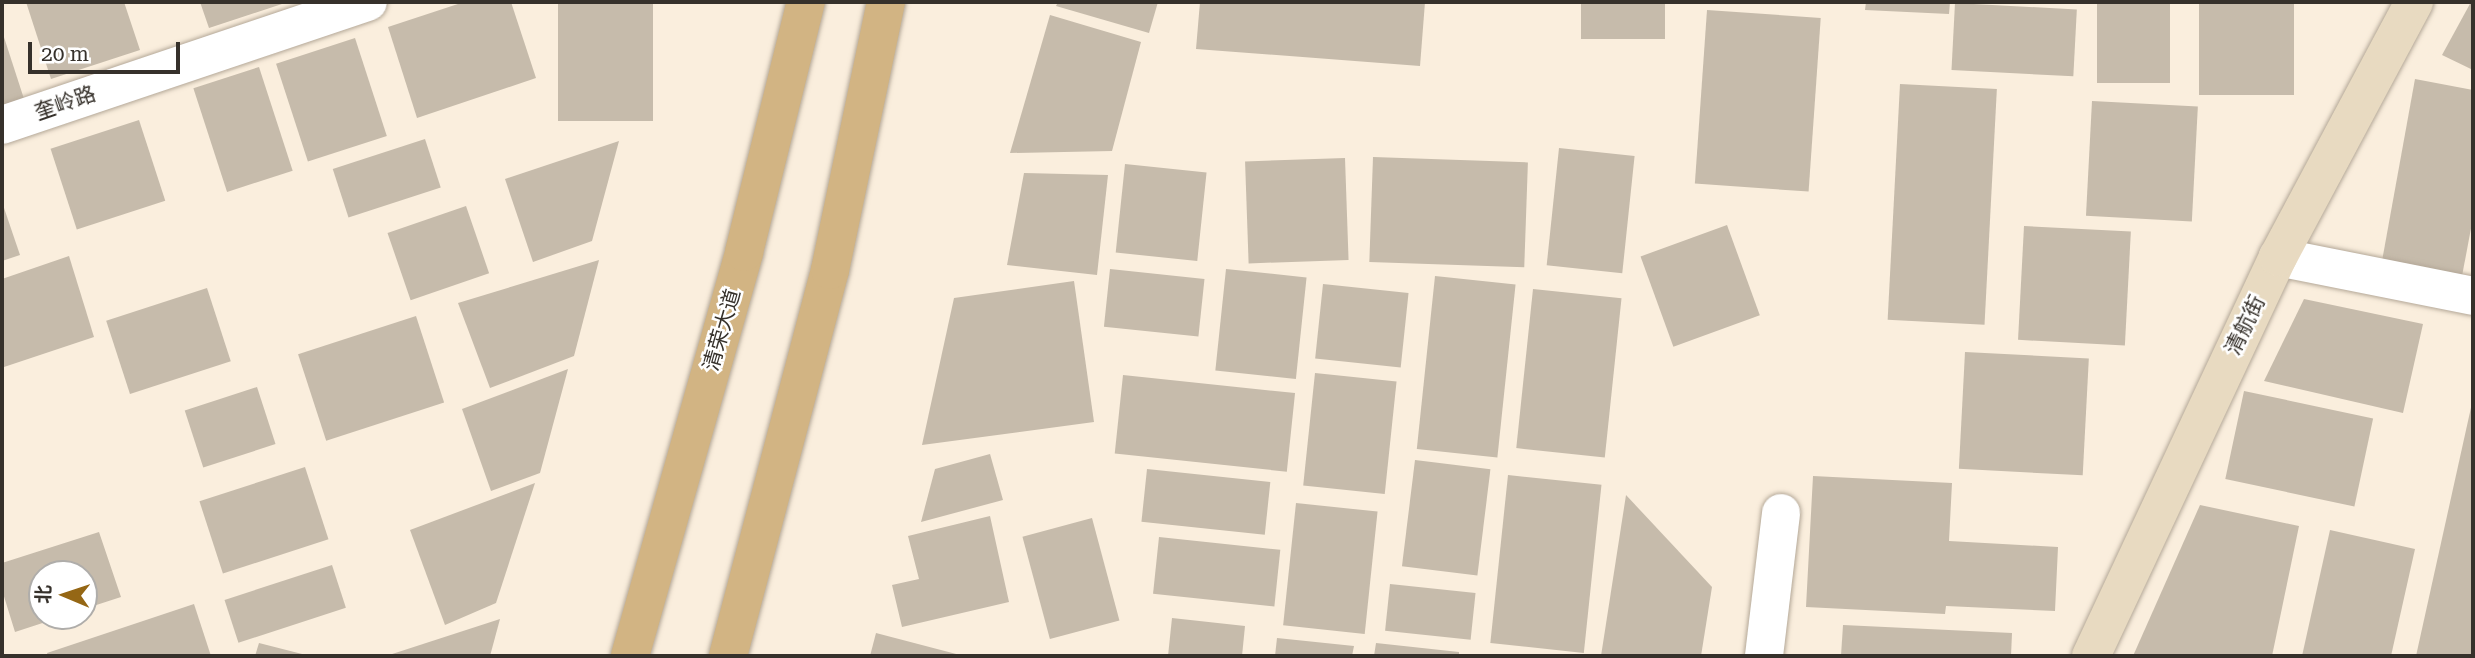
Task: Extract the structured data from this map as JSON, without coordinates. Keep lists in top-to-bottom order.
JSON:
{
  "streets": {
    "main road": ["清荣大道"],
    "street": ["奎岭路", "清航街"]
  },
  "scale_bar": "20 m",
  "north": "left"
}
